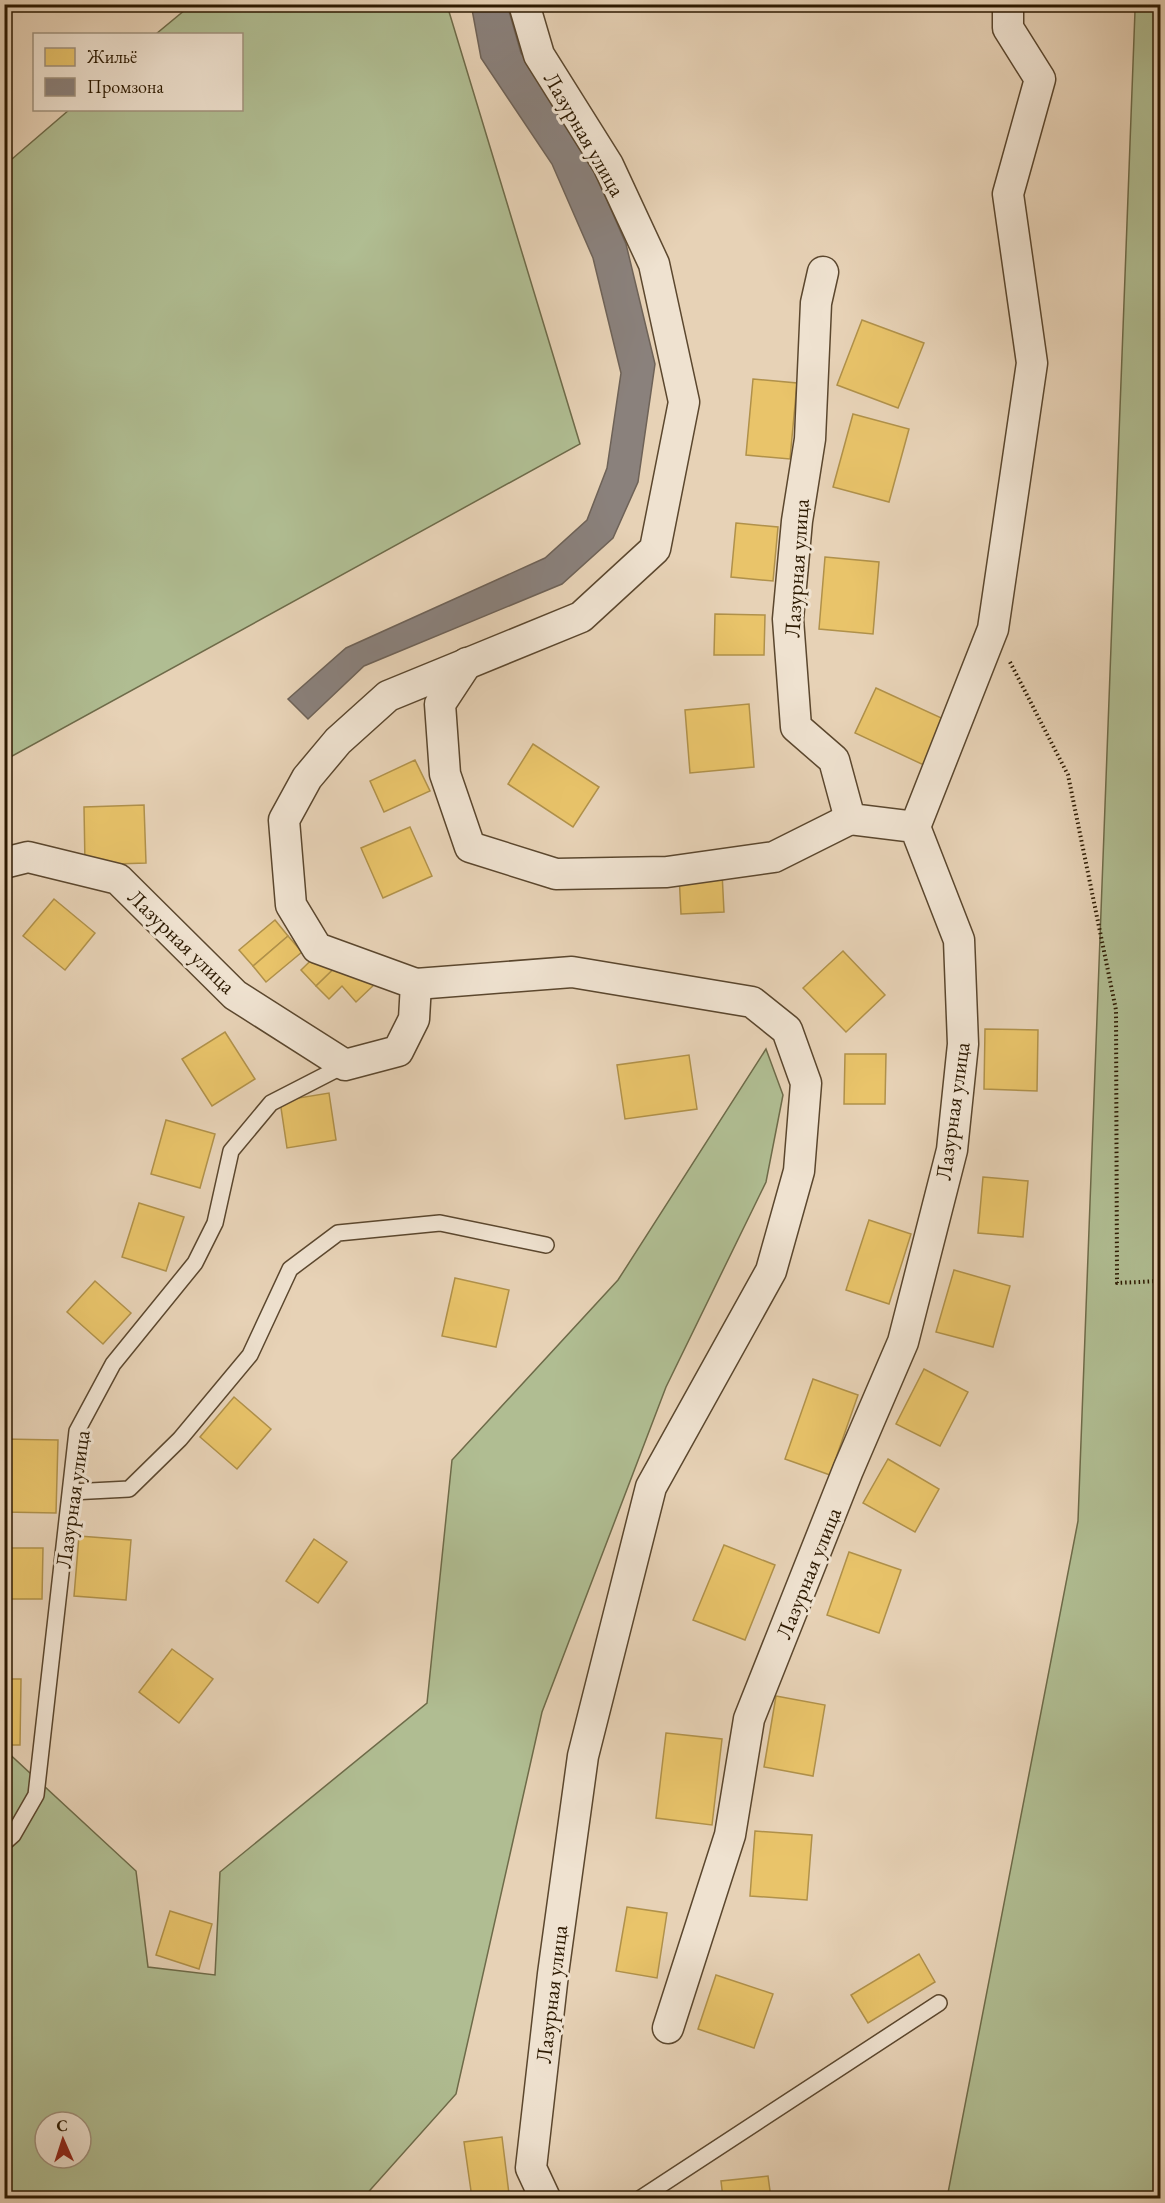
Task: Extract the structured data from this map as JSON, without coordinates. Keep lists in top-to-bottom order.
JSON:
{
  "streets": {
    "street": ["Лазурная улица"]
  },
  "legend": ["Жильё", "Промзона"],
  "north": "top"
}
